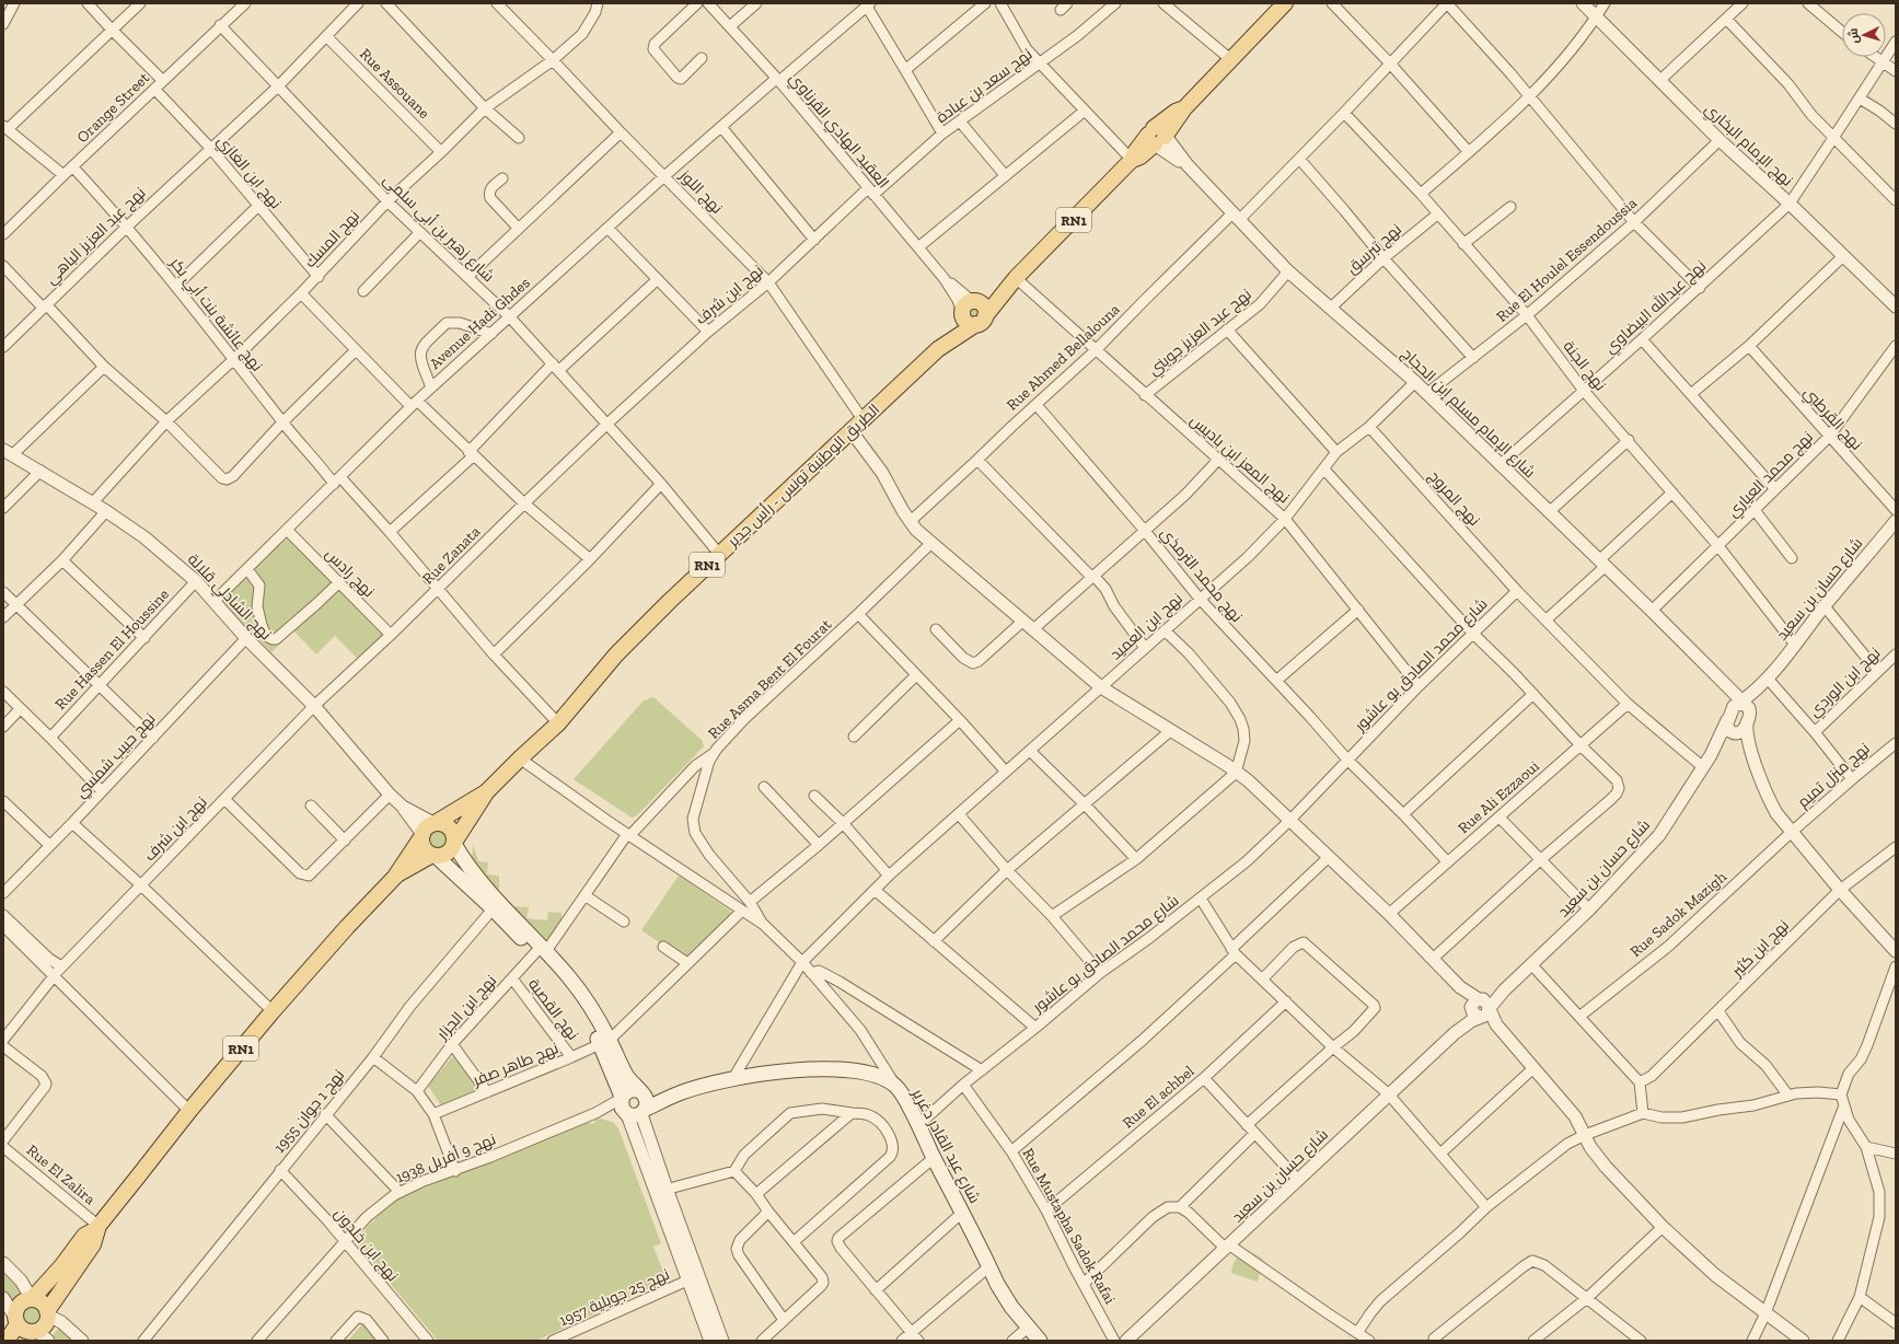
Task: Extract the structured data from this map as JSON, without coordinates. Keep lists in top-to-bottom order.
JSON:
{
  "streets": {
    "main road": ["RN1", "الطريق الوطنية تونس - رأس جدير", "شارع عبد القادر دغرير"],
    "street": [
      "Rue Assouane",
      "نهج سعد بن عبادة",
      "Orange Street",
      "العقيد الهادي القرناوي",
      "نهج الإمام البخاري",
      "نهج ابن الغازي",
      "نهج اللوز",
      "شارع زهير بن أبي سلمى",
      "نهج عبد العزيز الباهي",
      "نهج المسك",
      "نهج تبرسق",
      "Rue El Houlel Essendoussia",
      "نهج ابن شرف",
      "نهج عبدالله البيضاوي",
      "نهج عائشة بنت أبي بكر",
      "Avenue Hadi Ghdes",
      "نهج عبد العزيز جويني",
      "Rue Ahmed Bellalouna",
      "نهج الجنة",
      "شارع اﻹمام مسلم إبن الحجاج",
      "نهج القرطبي",
      "نهج المعز ابن باديس",
      "نهج محمد العياري",
      "نهج المروج",
      "Rue Zanata",
      "نهج رادس",
      "نهج محمد الترمذي",
      "شارع حسان بن سعيد",
      "نهج الشادلي قلالة",
      "نهج ابن العميد",
      "Rue Hassen El Houssine",
      "شارع محمد الصادق بو عاشور",
      "Rue Asma Bent El Fourat",
      "نهج ابن الوردي",
      "نهج حبيب شمسي",
      "نهج منزل تميم",
      "Rue Ali Ezzaoui",
      "Rue Sadok Mazigh",
      "نهج ابن كثير",
      "نهج ابن الجزار",
      "نهج القصبة",
      "نهج طاهر صفر",
      "Rue El achbel",
      "نهج 1 جوان 1955",
      "نهج 9 أفريل 1938",
      "Rue El Zalira",
      "Rue Mustapha Sadok Rafai",
      "نهج ابن خلدون",
      "نهج 25 جويلية 1957"
    ]
  },
  "crossings": [
    ["Rue Assouane", "نهج عبد العزيز الباهي"],
    ["Rue Assouane", "نهج المسك"],
    ["نهج سعد بن عبادة", "العقيد الهادي القرناوي"],
    ["نهج سعد بن عبادة", "نهج ابن شرف"],
    ["Orange Street", "نهج ابن الغازي"],
    ["Orange Street", "شارع زهير بن أبي سلمى"],
    ["Orange Street", "نهج عائشة بنت أبي بكر"],
    ["العقيد الهادي القرناوي", "نهج ابن شرف"],
    ["العقيد الهادي القرناوي", "Avenue Hadi Ghdes"],
    ["نهج الإمام البخاري", "Rue El Houlel Essendoussia"],
    ["نهج الإمام البخاري", "نهج عبدالله البيضاوي"],
    ["نهج ابن الغازي", "نهج عبد العزيز الباهي"],
    ["نهج ابن الغازي", "نهج المسك"],
    ["نهج اللوز", "نهج المسك"],
    ["نهج اللوز", "نهج ابن شرف"],
    ["نهج اللوز", "Avenue Hadi Ghdes"],
    ["نهج اللوز", "الطريق الوطنية تونس - رأس جدير"],
    ["RN1", "الطريق الوطنية تونس - رأس جدير"],
    ["RN1", "Rue El Zalira"],
    ["شارع زهير بن أبي سلمى", "نهج عبد العزيز الباهي"],
    ["شارع زهير بن أبي سلمى", "نهج المسك"],
    ["شارع زهير بن أبي سلمى", "نهج ابن شرف"],
    ["شارع زهير بن أبي سلمى", "Avenue Hadi Ghdes"],
    ["شارع زهير بن أبي سلمى", "الطريق الوطنية تونس - رأس جدير"],
    ["شارع زهير بن أبي سلمى", "Rue Zanata"],
    ["نهج عبد العزيز الباهي", "نهج عائشة بنت أبي بكر"],
    ["نهج المسك", "نهج عائشة بنت أبي بكر"],
    ["نهج المسك", "نهج الشادلي قلالة"],
    ["نهج تبرسق", "نهج الجنة"],
    ["نهج تبرسق", "شارع اﻹمام مسلم إبن الحجاج"],
    ["Rue El Houlel Essendoussia", "نهج الجنة"],
    ["Rue El Houlel Essendoussia", "شارع اﻹمام مسلم إبن الحجاج"],
    ["نهج ابن شرف", "Rue Zanata"],
    ["نهج ابن شرف", "نهج الشادلي قلالة"],
    ["نهج عبدالله البيضاوي", "نهج الجنة"],
    ["نهج عبدالله البيضاوي", "شارع اﻹمام مسلم إبن الحجاج"],
    ["نهج عائشة بنت أبي بكر", "Avenue Hadi Ghdes"],
    ["نهج عائشة بنت أبي بكر", "الطريق الوطنية تونس - رأس جدير"],
    ["نهج عائشة بنت أبي بكر", "Rue Zanata"],
    ["Avenue Hadi Ghdes", "نهج رادس"],
    ["Avenue Hadi Ghdes", "نهج الشادلي قلالة"],
    ["نهج عبد العزيز جويني", "شارع اﻹمام مسلم إبن الحجاج"],
    ["نهج عبد العزيز جويني", "نهج المعز ابن باديس"],
    ["Rue Ahmed Bellalouna", "نهج الجنة"],
    ["Rue Ahmed Bellalouna", "شارع اﻹمام مسلم إبن الحجاج"],
    ["Rue Ahmed Bellalouna", "نهج المعز ابن باديس"],
    ["Rue Ahmed Bellalouna", "نهج محمد الترمذي"],
    ["نهج الجنة", "نهج محمد العياري"],
    ["نهج الجنة", "شارع حسان بن سعيد"],
    ["شارع اﻹمام مسلم إبن الحجاج", "نهج محمد العياري"],
    ["شارع اﻹمام مسلم إبن الحجاج", "الطريق الوطنية تونس - رأس جدير"],
    ["شارع اﻹمام مسلم إبن الحجاج", "شارع حسان بن سعيد"],
    ["شارع اﻹمام مسلم إبن الحجاج", "نهج ابن العميد"],
    ["نهج القرطبي", "نهج محمد العياري"],
    ["نهج المعز ابن باديس", "الطريق الوطنية تونس - رأس جدير"],
    ["نهج المعز ابن باديس", "نهج ابن العميد"],
    ["نهج المعز ابن باديس", "شارع محمد الصادق بو عاشور"],
    ["نهج المروج", "شارع حسان بن سعيد"],
    ["نهج المروج", "نهج ابن العميد"],
    ["نهج المروج", "شارع محمد الصادق بو عاشور"],
    ["نهج المروج", "Rue Ali Ezzaoui"],
    ["Rue Zanata", "نهج رادس"],
    ["Rue Zanata", "نهج الشادلي قلالة"],
    ["نهج محمد الترمذي", "نهج ابن العميد"],
    ["نهج محمد الترمذي", "شارع محمد الصادق بو عاشور"],
    ["نهج محمد الترمذي", "Rue Ali Ezzaoui"],
    ["نهج الشادلي قلالة", "Rue Hassen El Houssine"],
    ["نهج الشادلي قلالة", "نهج حبيب شمسي"],
    ["نهج ابن العميد", "شارع عبد القادر دغرير"],
    ["شارع محمد الصادق بو عاشور", "شارع عبد القادر دغرير"],
    ["شارع محمد الصادق بو عاشور", "Rue Mustapha Sadok Rafai"],
    ["Rue Asma Bent El Fourat", "نهج ابن الجزار"],
    ["نهج منزل تميم", "Rue Sadok Mazigh"],
    ["نهج ابن الجزار", "نهج القصبة"],
    ["نهج القصبة", "نهج طاهر صفر"],
    ["Rue El achbel", "Rue Mustapha Sadok Rafai"],
    ["نهج 1 جوان 1955", "نهج ابن خلدون"],
    ["شارع عبد القادر دغرير", "نهج 9 أفريل 1938"],
    ["نهج 9 أفريل 1938", "نهج ابن خلدون"]
  ],
  "north": "left"
}
